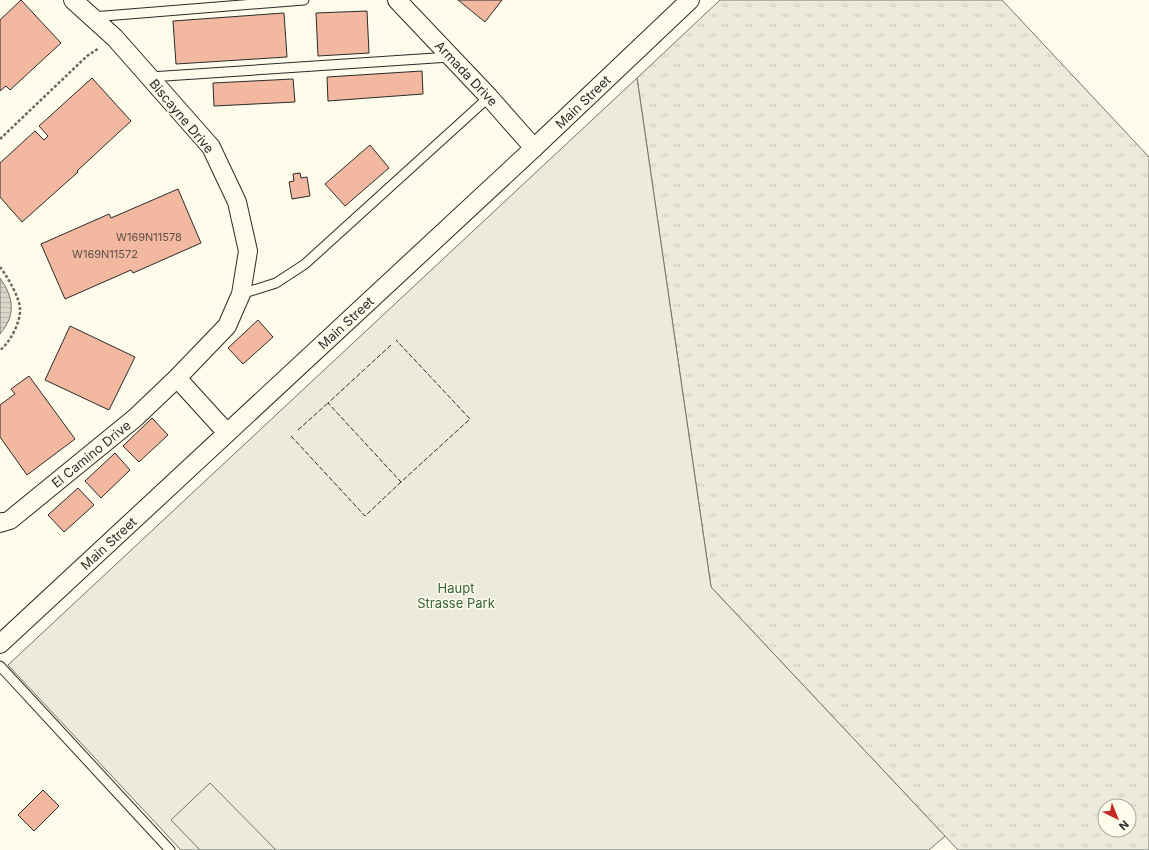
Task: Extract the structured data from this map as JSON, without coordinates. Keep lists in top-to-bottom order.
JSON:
{
  "streets": {
    "street": [
      "Armada Drive",
      "Main Street",
      "Biscayne Drive",
      "El Camino Drive"
    ]
  },
  "crossings": [
    ["Armada Drive", "Main Street"],
    ["Biscayne Drive", "El Camino Drive"]
  ],
  "parks": ["Haupt Strasse Park"],
  "house_numbers": ["W169N11578", "W169N11572"],
  "north": "bottom right"
}
